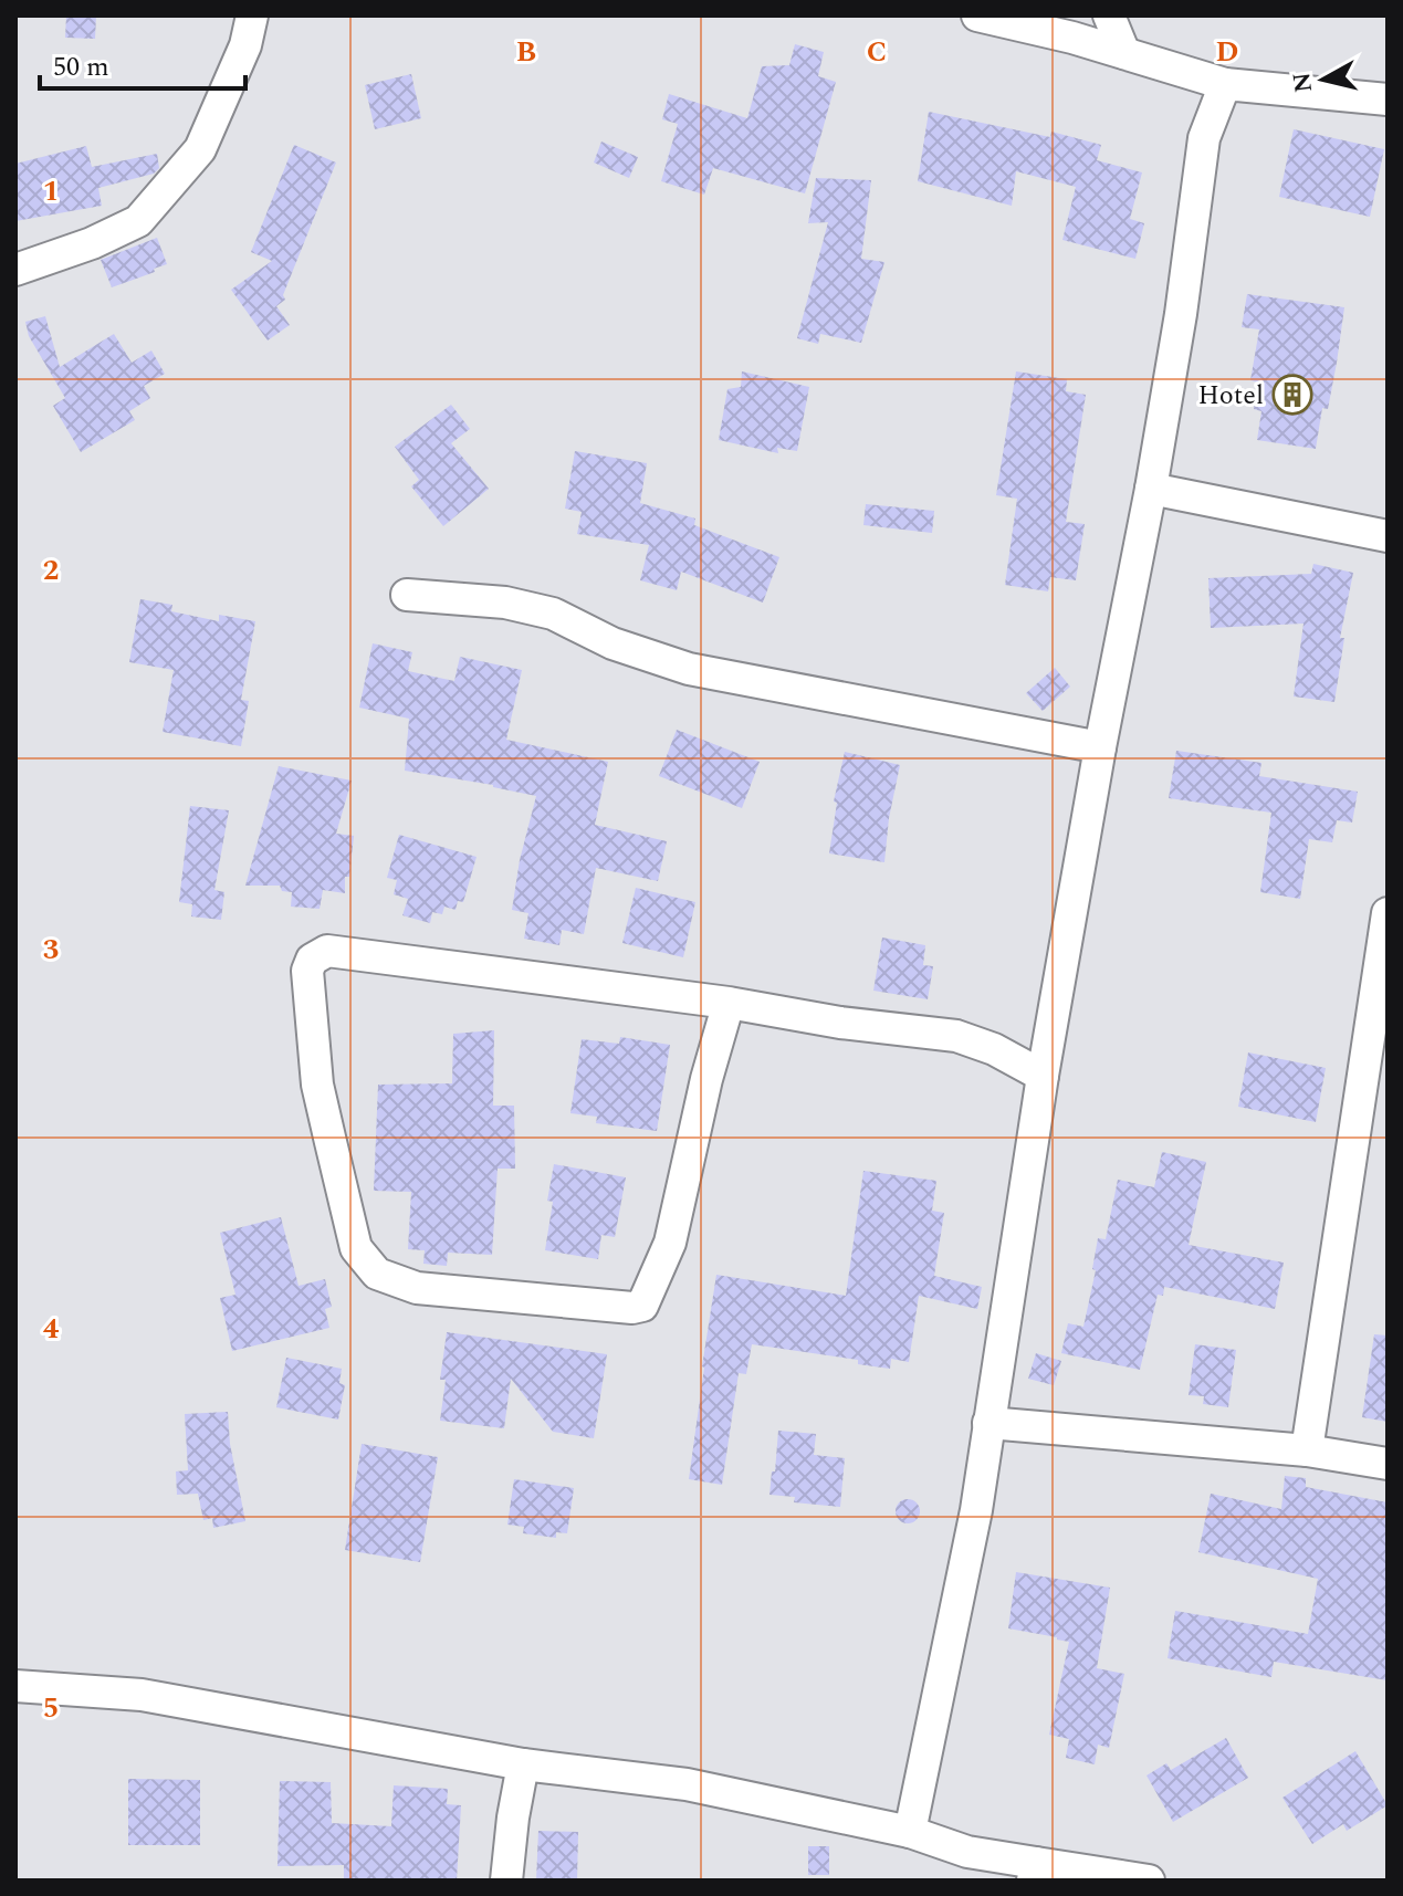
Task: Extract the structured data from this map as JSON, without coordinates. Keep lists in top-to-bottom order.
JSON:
{
  "places": {
    "building": ["Hotel"]
  },
  "scale_bar": "50 m",
  "north": "left",
  "grid": {
    "columns": ["B", "C", "D"],
    "rows": [
      "1",
      "2",
      "3",
      "4",
      "5"
    ]
  }
}
